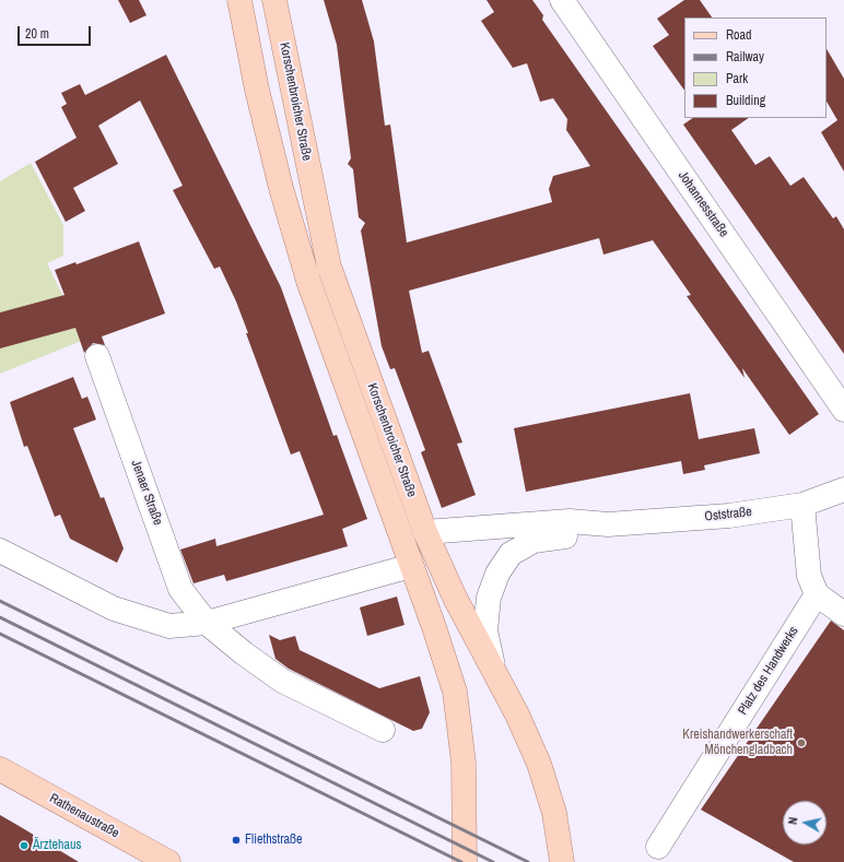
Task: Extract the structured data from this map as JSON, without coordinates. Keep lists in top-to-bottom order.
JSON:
{
  "streets": {
    "main road": ["Korschenbroicher Straße", "Rathenaustraße"],
    "street": [
      "Johannesstraße",
      "Jenaer Straße",
      "Oststraße",
      "Platz des Handwerks"
    ]
  },
  "crossings": [
    ["Korschenbroicher Straße", "Oststraße"]
  ],
  "places": ["Kreishandwerkerschaft Mönchengladbach", "Fliethstraße", "Ärztehaus"],
  "legend": [
    "Road",
    "Railway",
    "Park",
    "Building"
  ],
  "scale_bar": "20 m",
  "north": "left"
}
